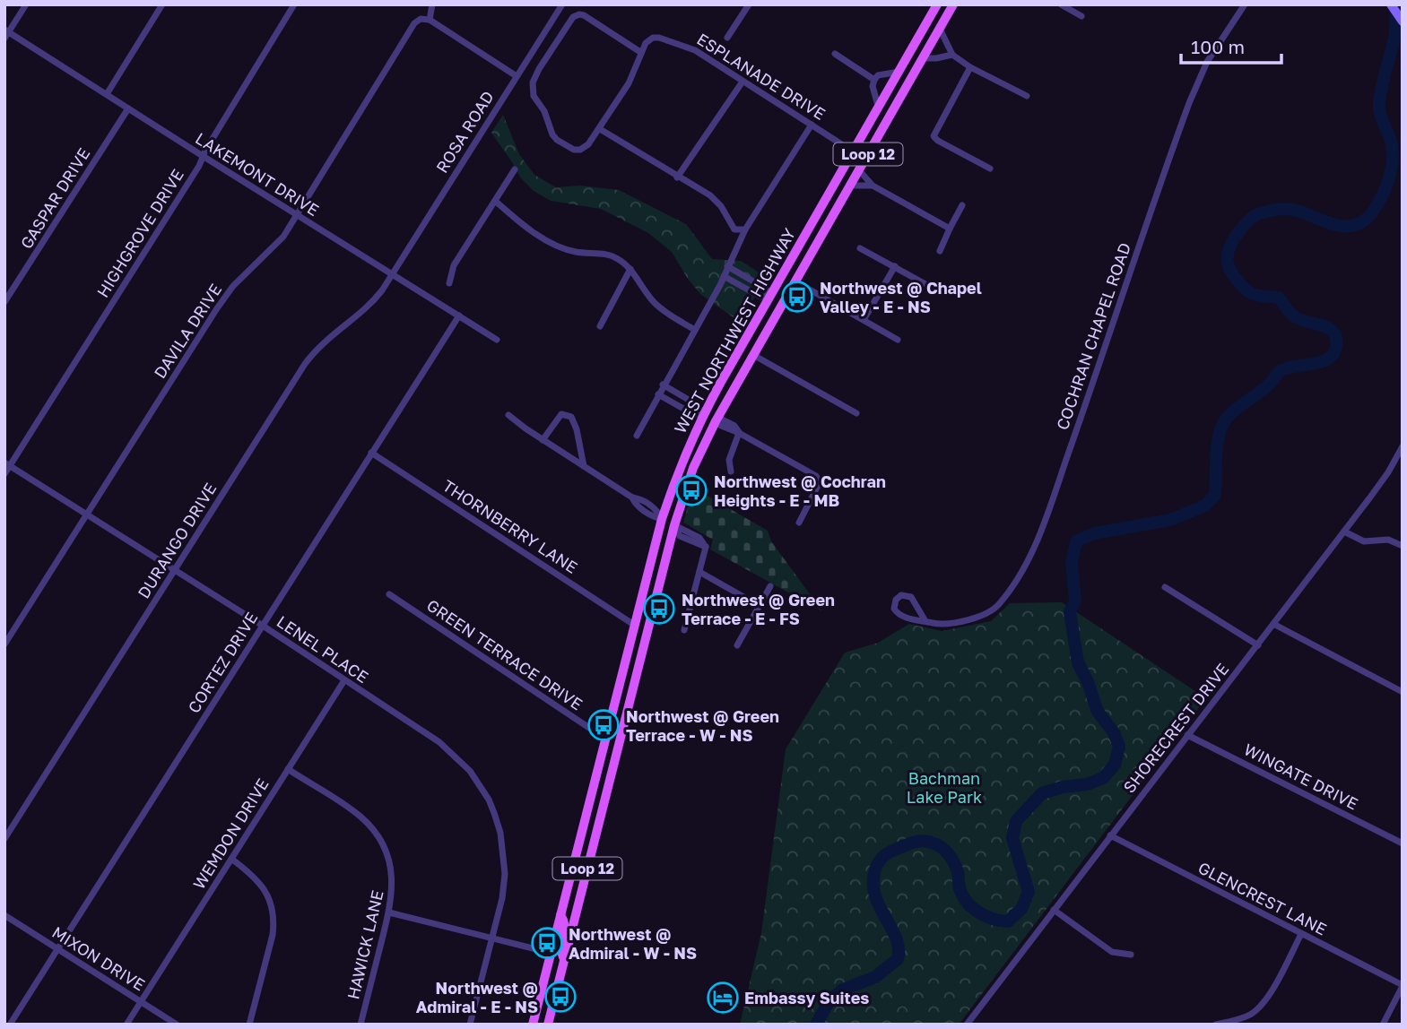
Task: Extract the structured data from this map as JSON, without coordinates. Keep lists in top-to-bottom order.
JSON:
{
  "streets": {
    "main road": ["Loop 12", "WEST NORTHWEST HIGHWAY"],
    "street": [
      "ESPLANADE DRIVE",
      "ROSA ROAD",
      "LAKEMONT DRIVE",
      "GASPAR DRIVE",
      "HIGHGROVE DRIVE",
      "DAVILA DRIVE",
      "COCHRAN CHAPEL ROAD",
      "THORNBERRY LANE",
      "DURANGO DRIVE",
      "LENEL PLACE",
      "GREEN TERRACE DRIVE",
      "CORTEZ DRIVE",
      "SHORECREST DRIVE",
      "WINGATE DRIVE",
      "WEMDON DRIVE",
      "GLENCREST LANE",
      "HAWICK LANE",
      "MIXON DRIVE"
    ]
  },
  "crossings": [
    ["ROSA ROAD", "LAKEMONT DRIVE"],
    ["ROSA ROAD", "DURANGO DRIVE"],
    ["LAKEMONT DRIVE", "GASPAR DRIVE"],
    ["LAKEMONT DRIVE", "HIGHGROVE DRIVE"],
    ["LAKEMONT DRIVE", "DAVILA DRIVE"],
    ["LAKEMONT DRIVE", "DURANGO DRIVE"],
    ["LAKEMONT DRIVE", "CORTEZ DRIVE"],
    ["HIGHGROVE DRIVE", "LENEL PLACE"],
    ["DAVILA DRIVE", "LENEL PLACE"],
    ["WEST NORTHWEST HIGHWAY", "THORNBERRY LANE"],
    ["WEST NORTHWEST HIGHWAY", "GREEN TERRACE DRIVE"],
    ["THORNBERRY LANE", "CORTEZ DRIVE"],
    ["DURANGO DRIVE", "LENEL PLACE"],
    ["LENEL PLACE", "CORTEZ DRIVE"],
    ["LENEL PLACE", "WEMDON DRIVE"],
    ["CORTEZ DRIVE", "MIXON DRIVE"],
    ["SHORECREST DRIVE", "WINGATE DRIVE"],
    ["SHORECREST DRIVE", "GLENCREST LANE"],
    ["WEMDON DRIVE", "HAWICK LANE"],
    ["WEMDON DRIVE", "MIXON DRIVE"]
  ],
  "parks": ["Bachman Lake Park"],
  "places": {
    "bus stop": [
      "Northwest @ Chapel Valley - E - NS",
      "Northwest @ Cochran Heights - E - MB",
      "Northwest @ Green Terrace - E - FS",
      "Northwest @ Green Terrace - W - NS",
      "Northwest @ Admiral - W - NS",
      "Northwest @ Admiral - E - NS"
    ],
    "hotel": ["Embassy Suites"]
  },
  "scale_bar": "100 m"
}
